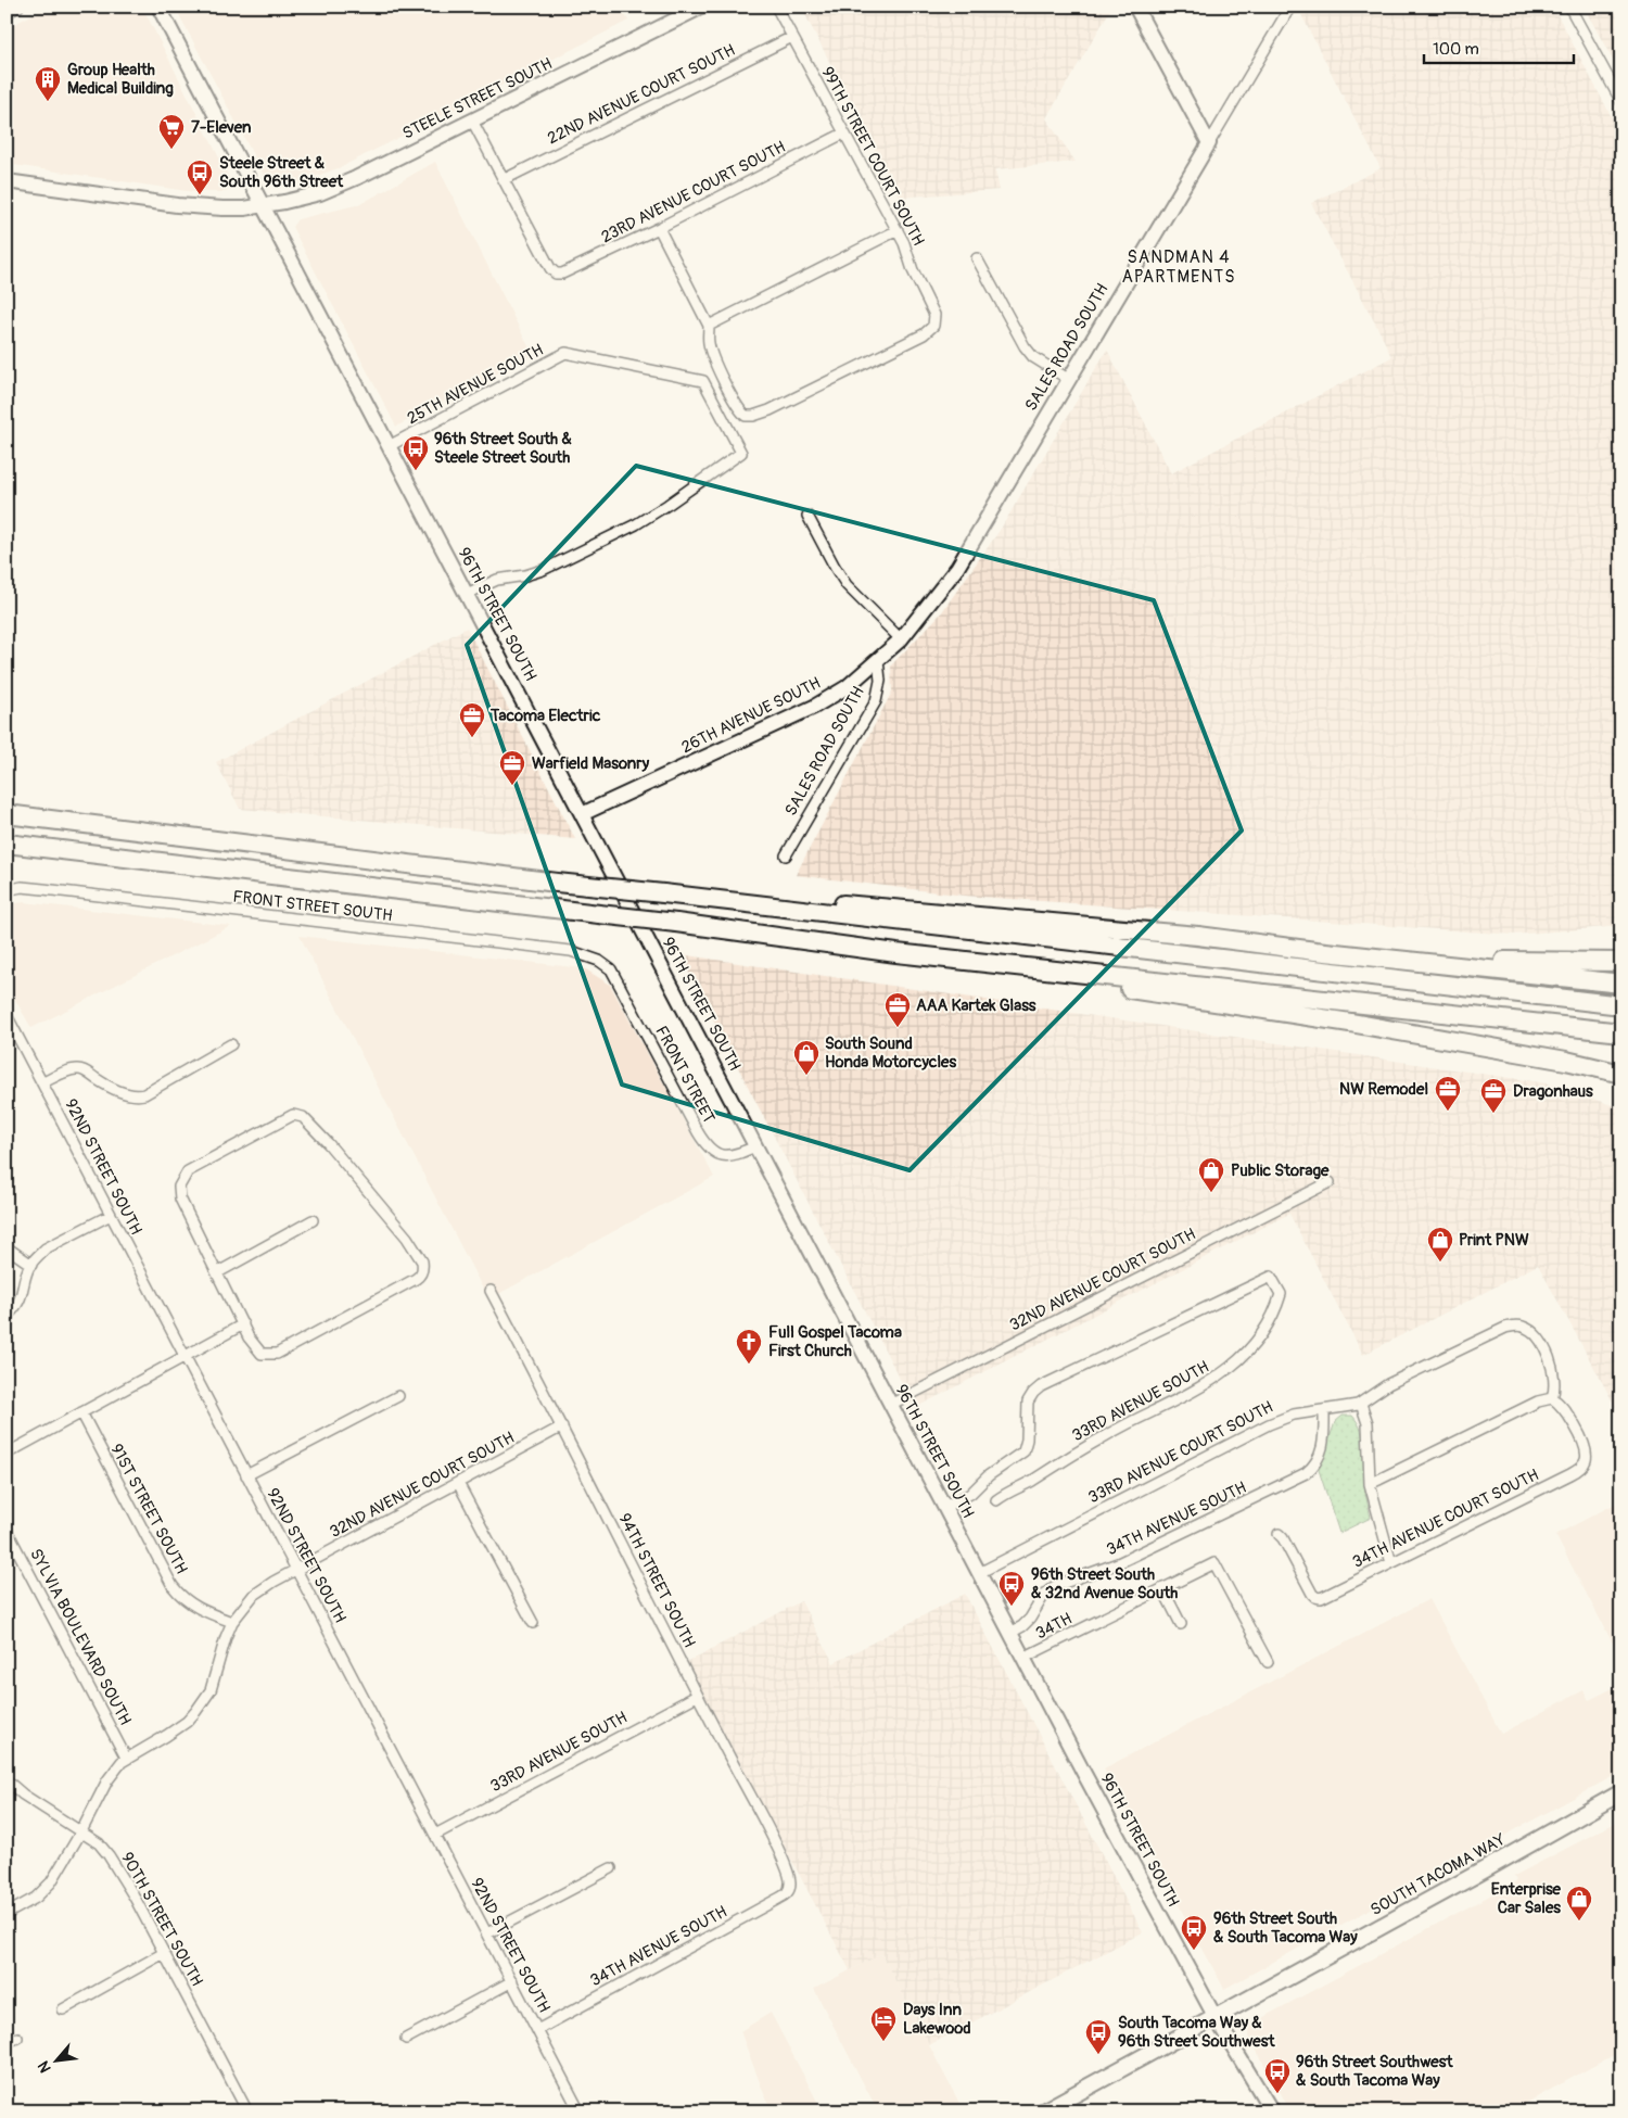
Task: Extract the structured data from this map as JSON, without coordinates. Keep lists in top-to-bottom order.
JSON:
{
  "streets": {
    "main road": [
      "STEELE STREET SOUTH",
      "SALES ROAD SOUTH",
      "96TH STREET SOUTH",
      "26TH AVENUE SOUTH",
      "SOUTH TACOMA WAY"
    ],
    "street": [
      "22ND AVENUE COURT SOUTH",
      "99TH STREET COURT SOUTH",
      "23RD AVENUE COURT SOUTH",
      "25TH AVENUE SOUTH",
      "FRONT STREET SOUTH",
      "FRONT STREET",
      "92ND STREET SOUTH",
      "32ND AVENUE COURT SOUTH",
      "33RD AVENUE SOUTH",
      "33RD AVENUE COURT SOUTH",
      "91ST STREET SOUTH",
      "34TH AVENUE SOUTH",
      "34TH AVENUE COURT SOUTH",
      "94TH STREET SOUTH",
      "34TH",
      "SYLVIA BOULEVARD SOUTH",
      "90TH STREET SOUTH"
    ]
  },
  "crossings": [
    ["22ND AVENUE COURT SOUTH", "99TH STREET COURT SOUTH"],
    ["22ND AVENUE COURT SOUTH", "23RD AVENUE COURT SOUTH"],
    ["STEELE STREET SOUTH", "96TH STREET SOUTH"],
    ["99TH STREET COURT SOUTH", "23RD AVENUE COURT SOUTH"],
    ["SALES ROAD SOUTH", "26TH AVENUE SOUTH"],
    ["25TH AVENUE SOUTH", "96TH STREET SOUTH"],
    ["96TH STREET SOUTH", "26TH AVENUE SOUTH"],
    ["96TH STREET SOUTH", "FRONT STREET"],
    ["96TH STREET SOUTH", "32ND AVENUE COURT SOUTH"],
    ["96TH STREET SOUTH", "33RD AVENUE SOUTH"],
    ["96TH STREET SOUTH", "33RD AVENUE COURT SOUTH"],
    ["96TH STREET SOUTH", "34TH AVENUE SOUTH"],
    ["96TH STREET SOUTH", "34TH"],
    ["96TH STREET SOUTH", "SOUTH TACOMA WAY"],
    ["FRONT STREET SOUTH", "FRONT STREET"],
    ["92ND STREET SOUTH", "32ND AVENUE COURT SOUTH"],
    ["92ND STREET SOUTH", "33RD AVENUE SOUTH"],
    ["92ND STREET SOUTH", "34TH AVENUE SOUTH"],
    ["32ND AVENUE COURT SOUTH", "91ST STREET SOUTH"],
    ["32ND AVENUE COURT SOUTH", "94TH STREET SOUTH"],
    ["32ND AVENUE COURT SOUTH", "SYLVIA BOULEVARD SOUTH"],
    ["33RD AVENUE SOUTH", "94TH STREET SOUTH"],
    ["33RD AVENUE COURT SOUTH", "34TH AVENUE SOUTH"],
    ["33RD AVENUE COURT SOUTH", "34TH AVENUE COURT SOUTH"],
    ["34TH AVENUE SOUTH", "94TH STREET SOUTH"]
  ],
  "districts": ["SANDMAN 4 APARTMENTS"],
  "places": {
    "building": ["Group Health Medical Building"],
    "supermarket": ["7-Eleven"],
    "bus stop": [
      "Steele Street & South 96th Street",
      "96th Street South & Steele Street South",
      "96th Street South & 32nd Avenue South",
      "96th Street South & South Tacoma Way",
      "South Tacoma Way & 96th Street Southwest",
      "96th Street Southwest & South Tacoma Way"
    ],
    "office": [
      "Tacoma Electric",
      "Warfield Masonry",
      "AAA Kartek Glass",
      "NW Remodel",
      "Dragonhaus"
    ],
    "shop": [
      "South Sound Honda Motorcycles",
      "Public Storage",
      "Print PNW",
      "Enterprise Car Sales"
    ],
    "church": ["Full Gospel Tacoma First Church"],
    "hotel": ["Days Inn Lakewood"]
  },
  "scale_bar": "100 m",
  "north": "bottom left"
}
